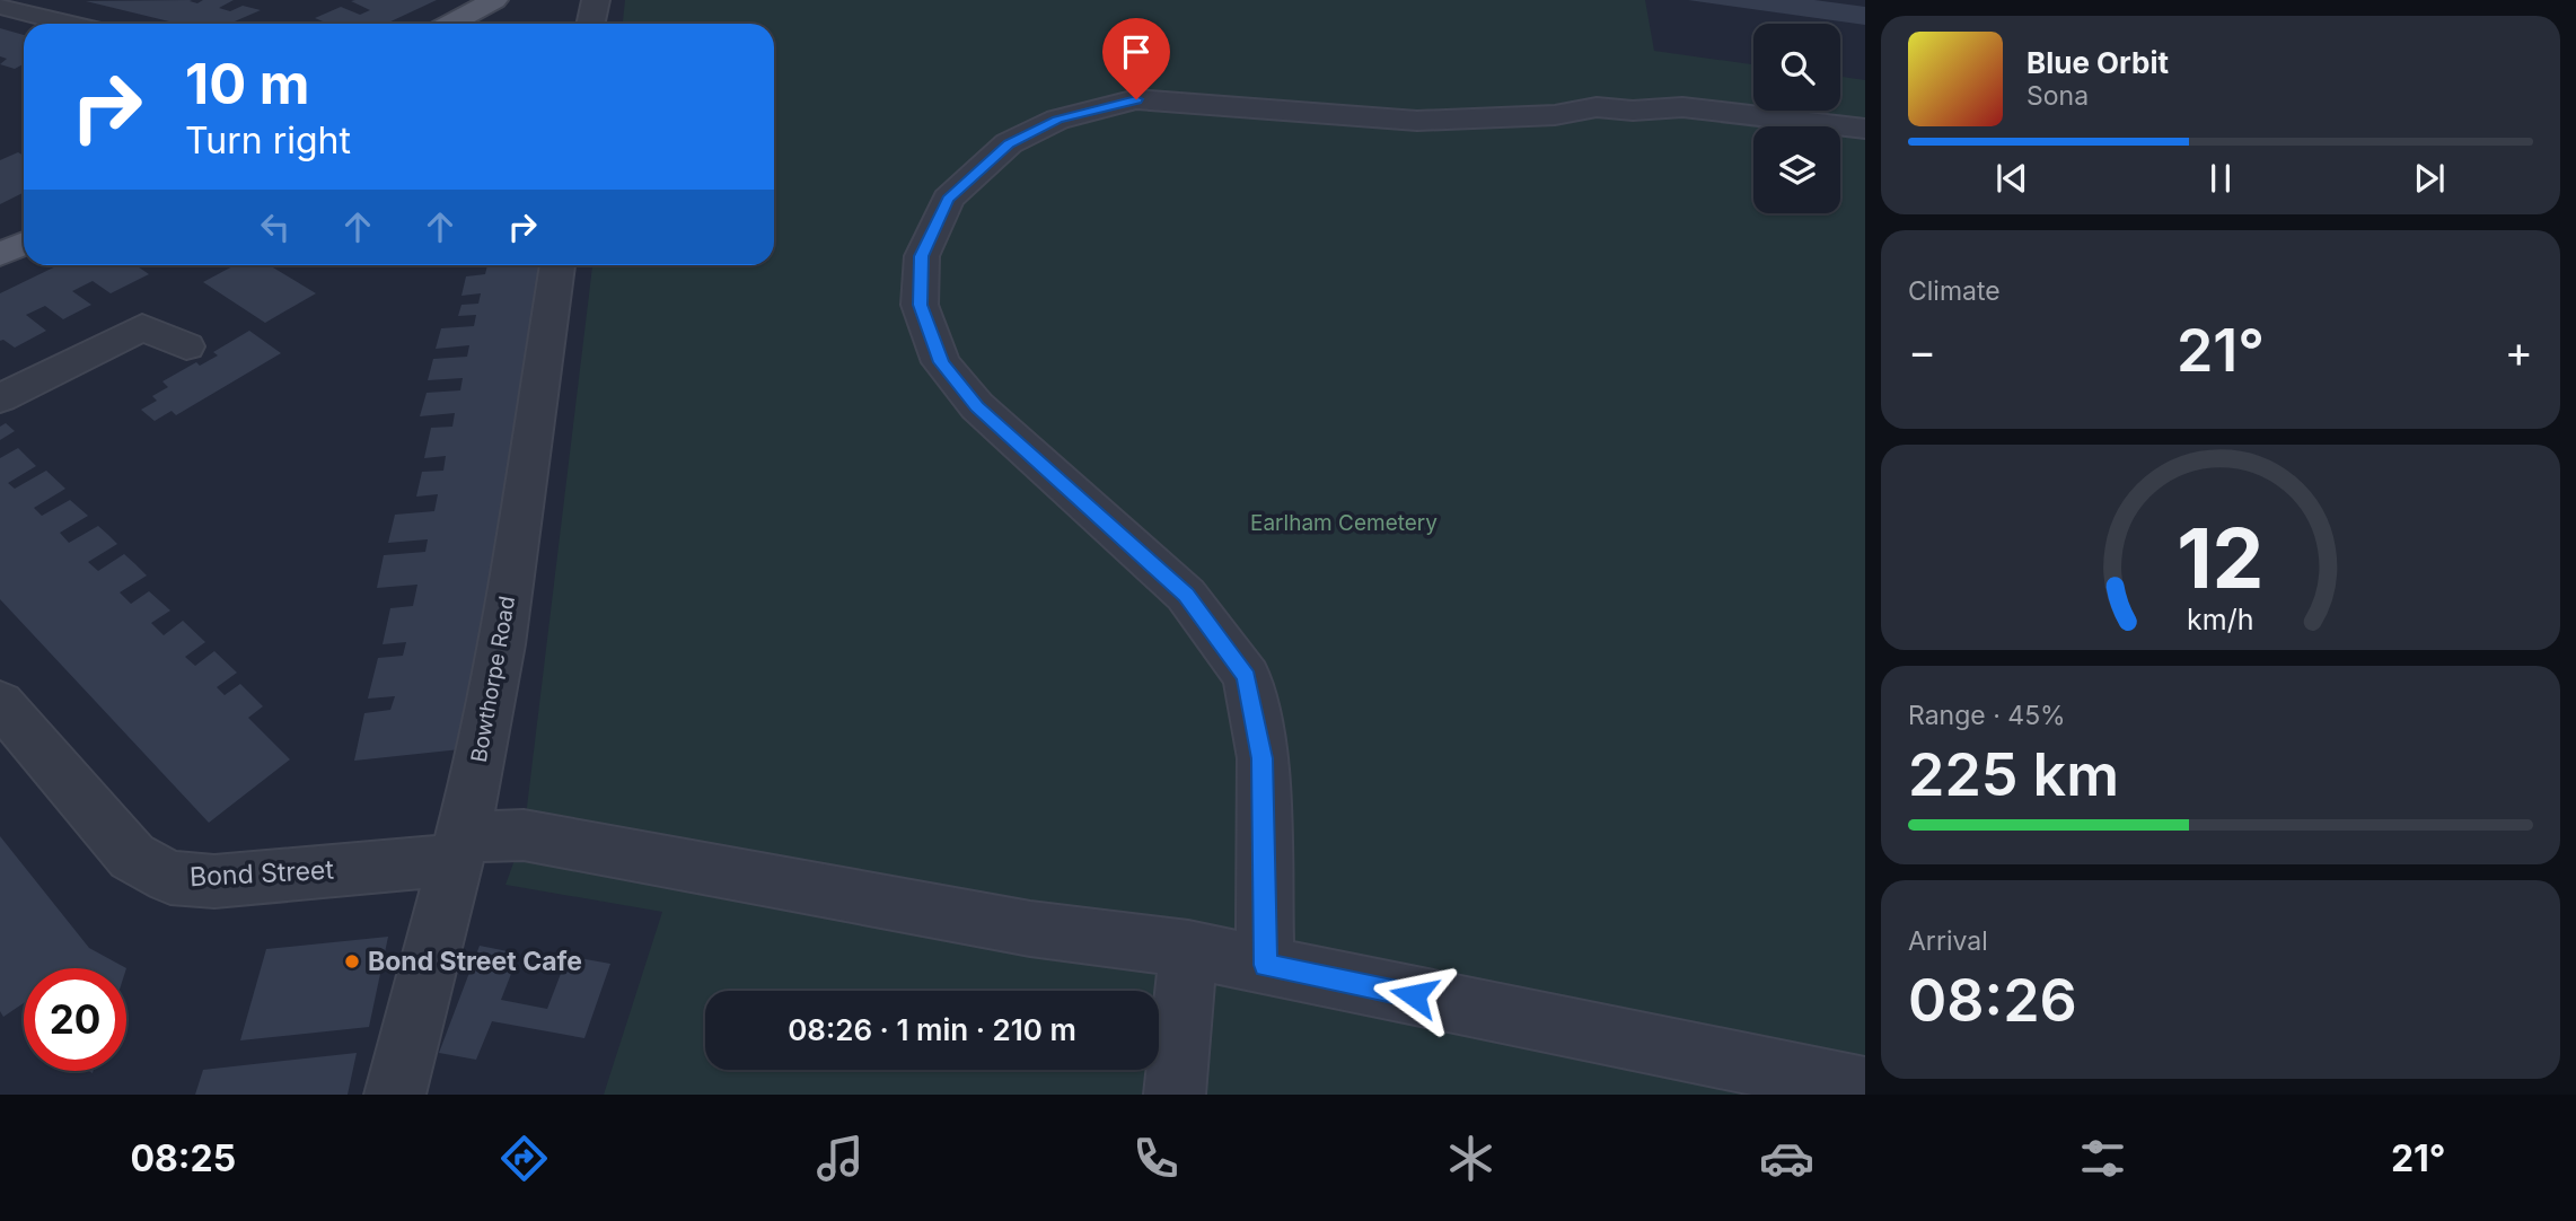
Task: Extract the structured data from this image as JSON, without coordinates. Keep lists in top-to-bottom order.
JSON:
{
  "streets": {
    "street": ["Bowthorpe Road", "Bond Street"]
  },
  "crossings": [
    ["Bowthorpe Road", "Bond Street"]
  ],
  "parks": ["Earlham Cemetery"],
  "places": ["Bond Street Cafe"],
  "page": {
    "turn": ["10 m", "Turn right"],
    "song": ["Blue Orbit", "Sona"],
    "tile": [
      "Climate",
      ["Range · 45%", "225 km"],
      ["Arrival", "08:26"]
    ],
    "heat": ["−", "21°", "+"],
    "limit": "20",
    "trip": "08:26 · 1 min · 210 m",
    "tabs": ["08:25", "21°"],
    "gauge": ["12", "km/h"]
  }
}
